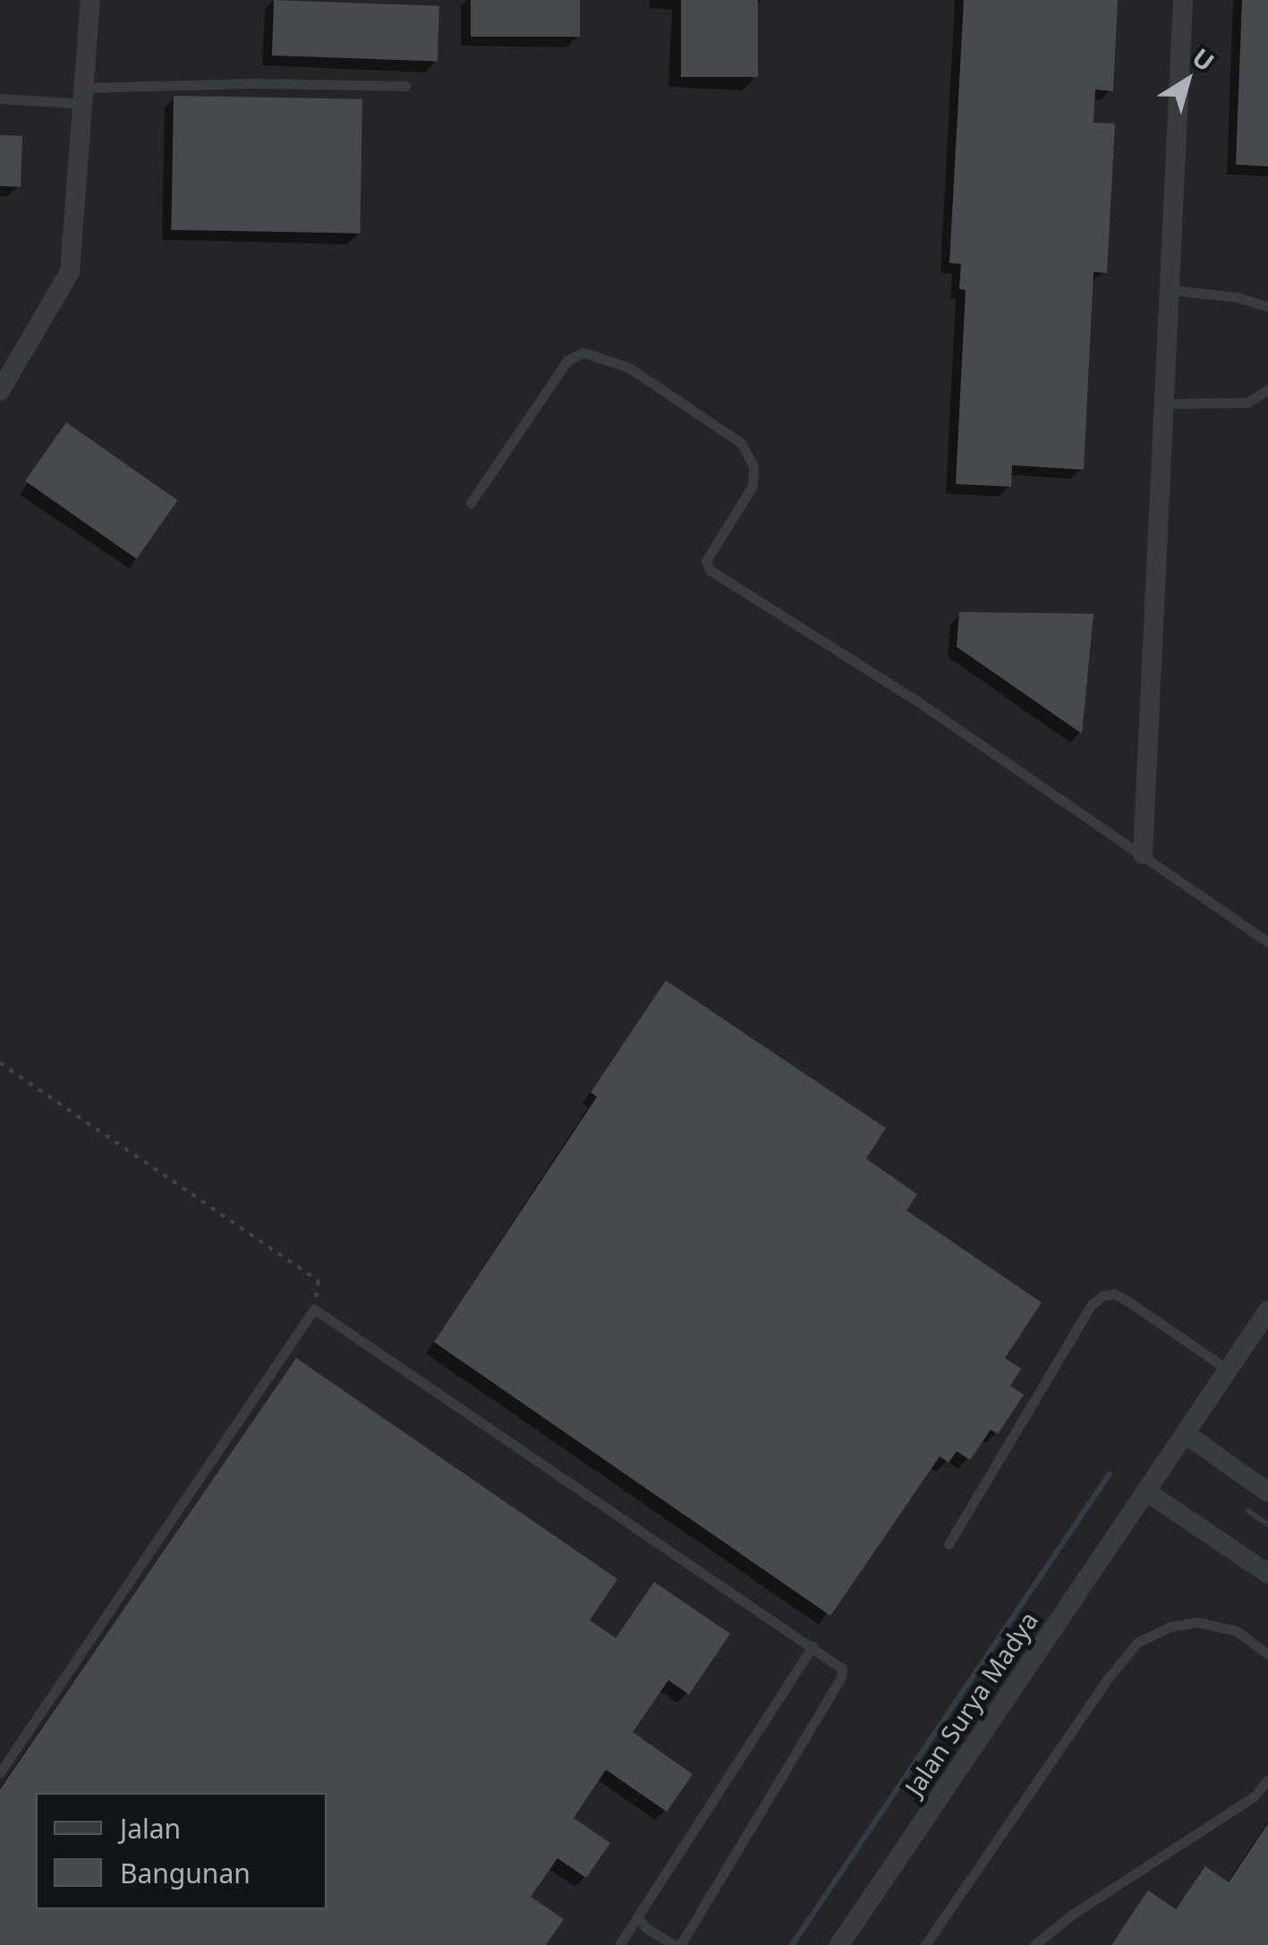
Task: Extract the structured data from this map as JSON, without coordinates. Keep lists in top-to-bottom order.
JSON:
{
  "streets": {
    "street": ["Jalan Surya Madya"]
  },
  "legend": ["Jalan", "Bangunan"],
  "north": "top right"
}
